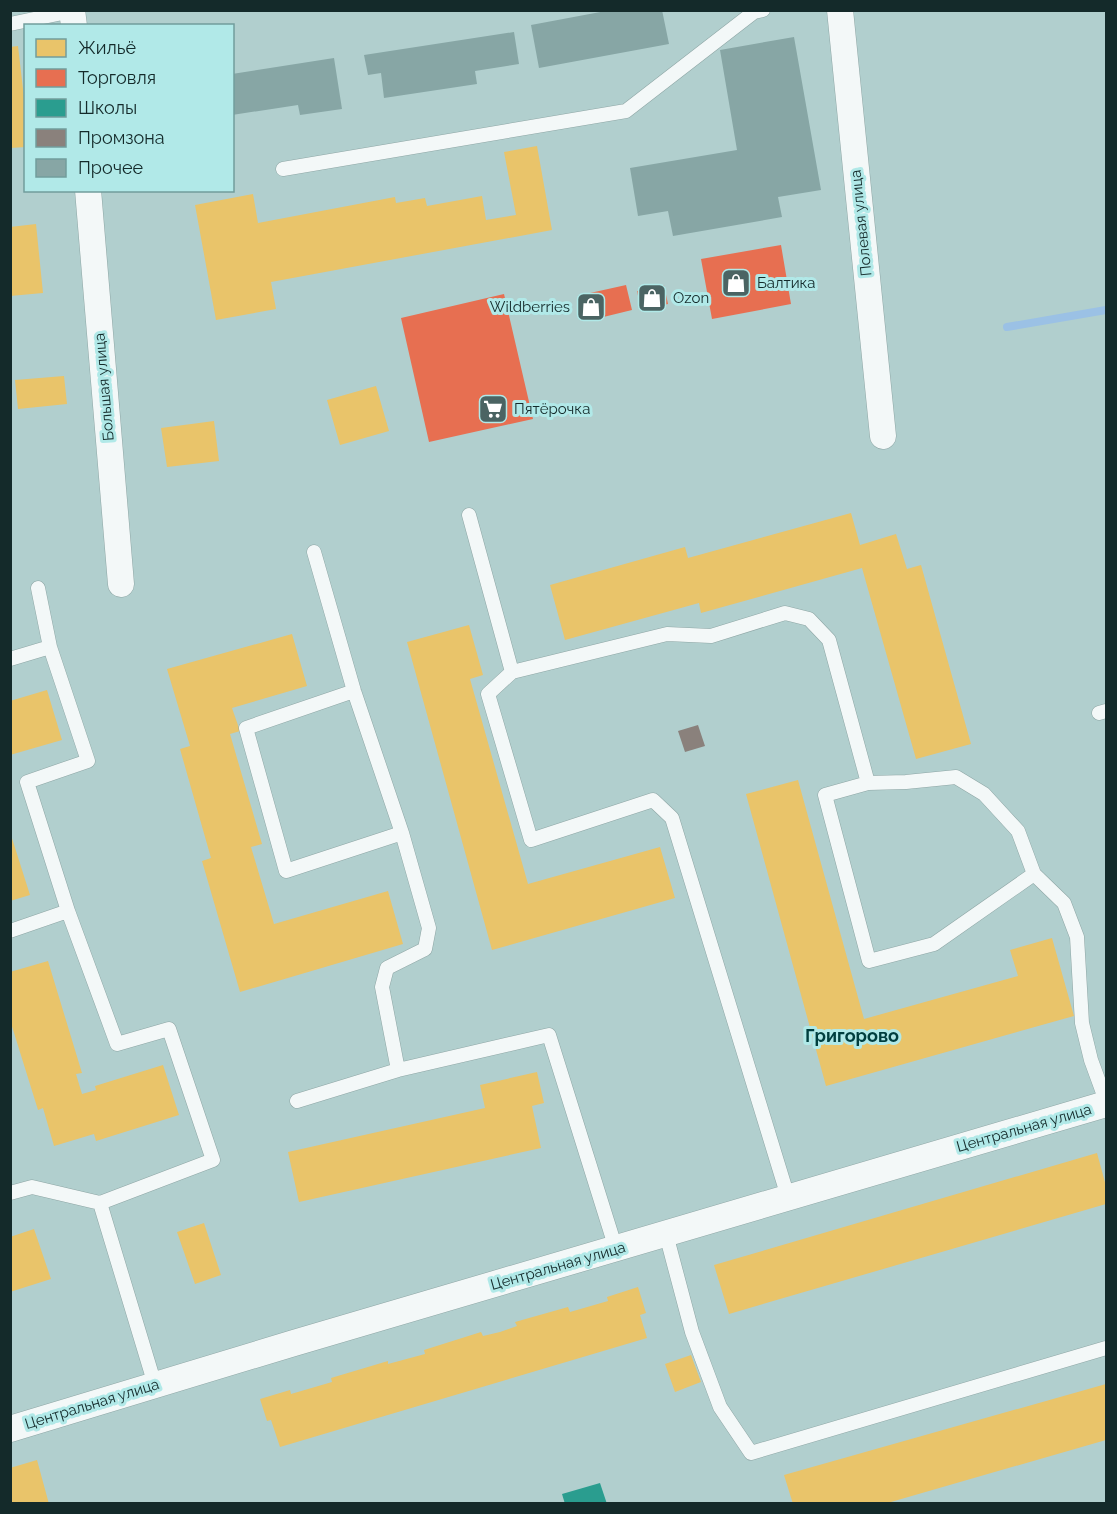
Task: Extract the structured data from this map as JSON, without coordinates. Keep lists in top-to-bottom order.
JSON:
{
  "streets": {
    "street": ["Полевая улица", "Большая улица", "Центральная улица"]
  },
  "districts": ["Григорово"],
  "places": {
    "shop": ["Балтика", "Ozon", "Wildberries"],
    "supermarket": ["Пятёрочка"]
  },
  "legend": [
    "Жильё",
    "Торговля",
    "Школы",
    "Промзона",
    "Прочее"
  ]
}
